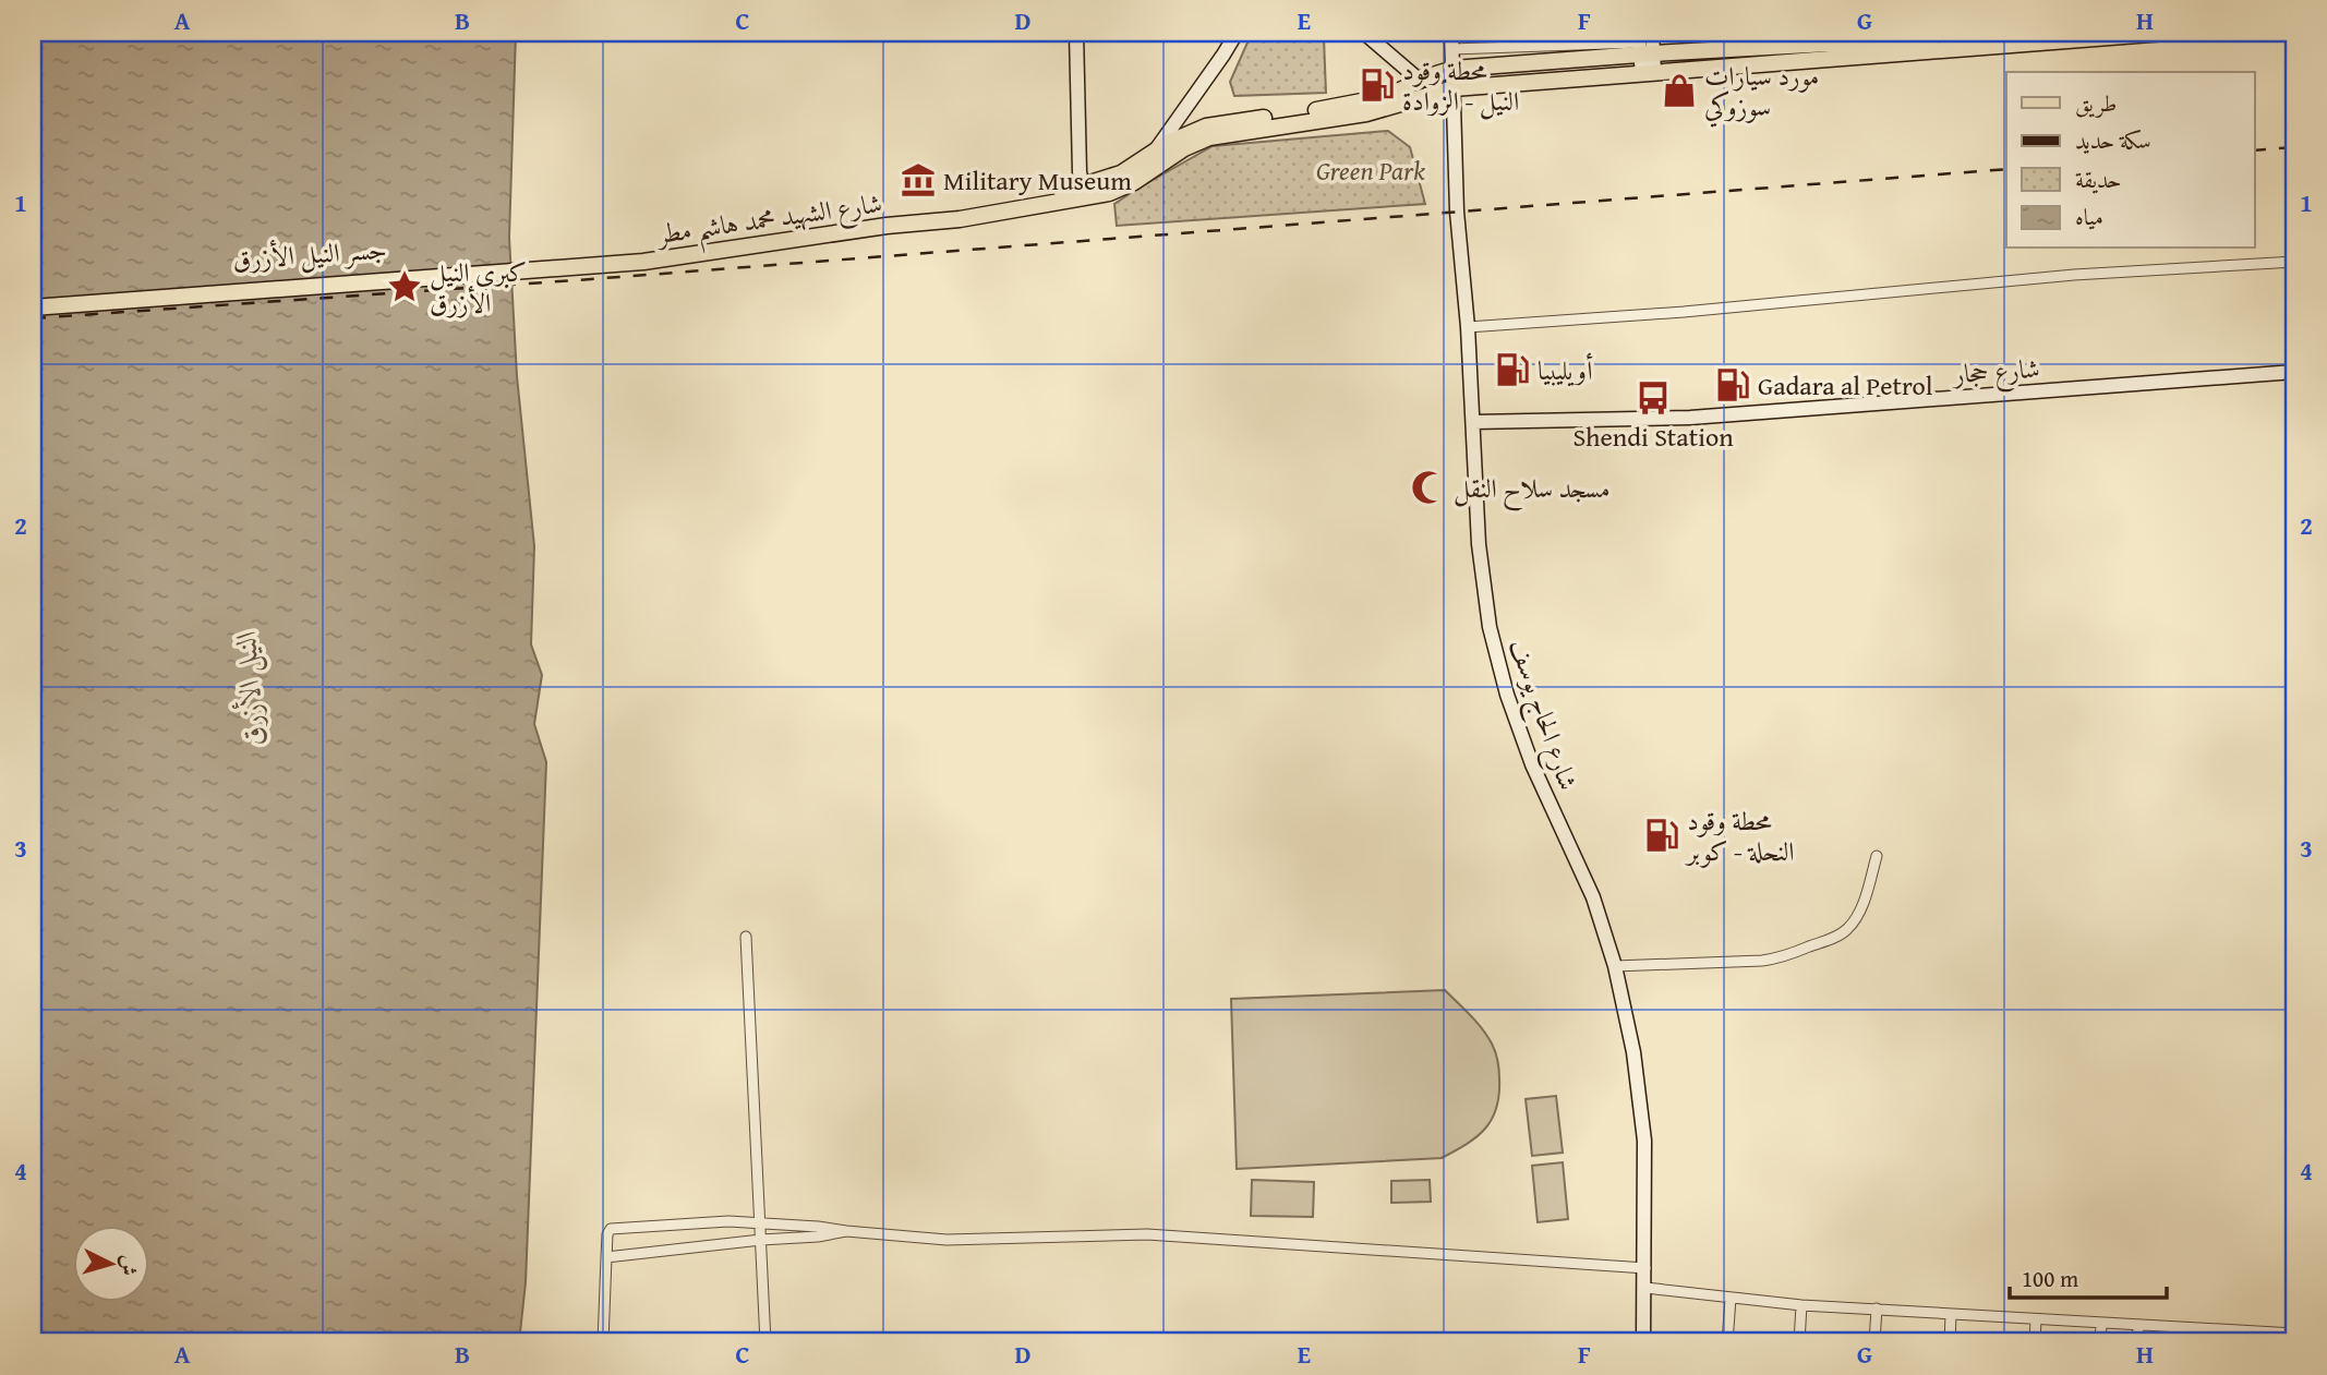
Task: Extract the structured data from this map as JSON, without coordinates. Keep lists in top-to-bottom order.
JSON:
{
  "streets": {
    "main road": [
      "شارع الشهيد محمد هاشم مطر",
      "جسر النيل الأزرق",
      "شارع حجار",
      "شارع الحاج يوسف"
    ]
  },
  "crossings": [
    ["شارع الشهيد محمد هاشم مطر", "جسر النيل الأزرق"],
    ["شارع الشهيد محمد هاشم مطر", "شارع الحاج يوسف"],
    ["شارع حجار", "شارع الحاج يوسف"]
  ],
  "water": ["النيل الأزرق"],
  "parks": ["Green Park"],
  "places": {
    "fuel station": [
      "محطة وقود النيل - الزوادة",
      "أويليبيا",
      "Gadara al Petrol",
      "محطة وقود النحلة - كوبر"
    ],
    "shop": ["مورد سيارات سوزوكي"],
    "museum": ["Military Museum"],
    "place": ["كبري النيل الأزرق"],
    "bus stop": ["Shendi Station"],
    "mosque": ["مسجد سلاح النقل"]
  },
  "legend": [
    "طريق",
    "سكة حديد",
    "حديقة",
    "مياه"
  ],
  "scale_bar": "100 m",
  "north": "right",
  "grid": {
    "columns": [
      "A",
      "B",
      "C",
      "D",
      "E",
      "F",
      "G",
      "H"
    ],
    "rows": [
      "1",
      "2",
      "3",
      "4"
    ]
  }
}
